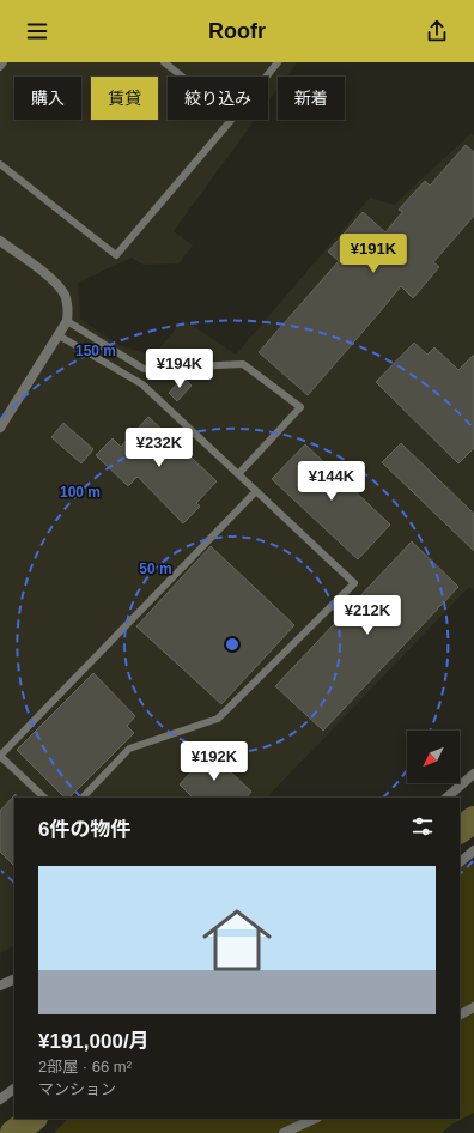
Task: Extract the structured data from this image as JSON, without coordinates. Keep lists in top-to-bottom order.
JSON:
{
  "north": "bottom left",
  "page": {
    "header": "Roofr",
    "chip": [
      "購入",
      "賃貸",
      "絞り込み",
      "新着"
    ],
    "price": [
      "¥191K",
      "¥194K",
      "¥232K",
      "¥144K",
      "¥212K",
      "¥192K"
    ],
    "heading": "6件の物件",
    "list": [
      {
        "name": "¥191,000/月",
        "note": "2部屋 · 66 m² · マンション"
      }
    ]
  },
  "rings": ["150 m", "100 m", "50 m"]
}
